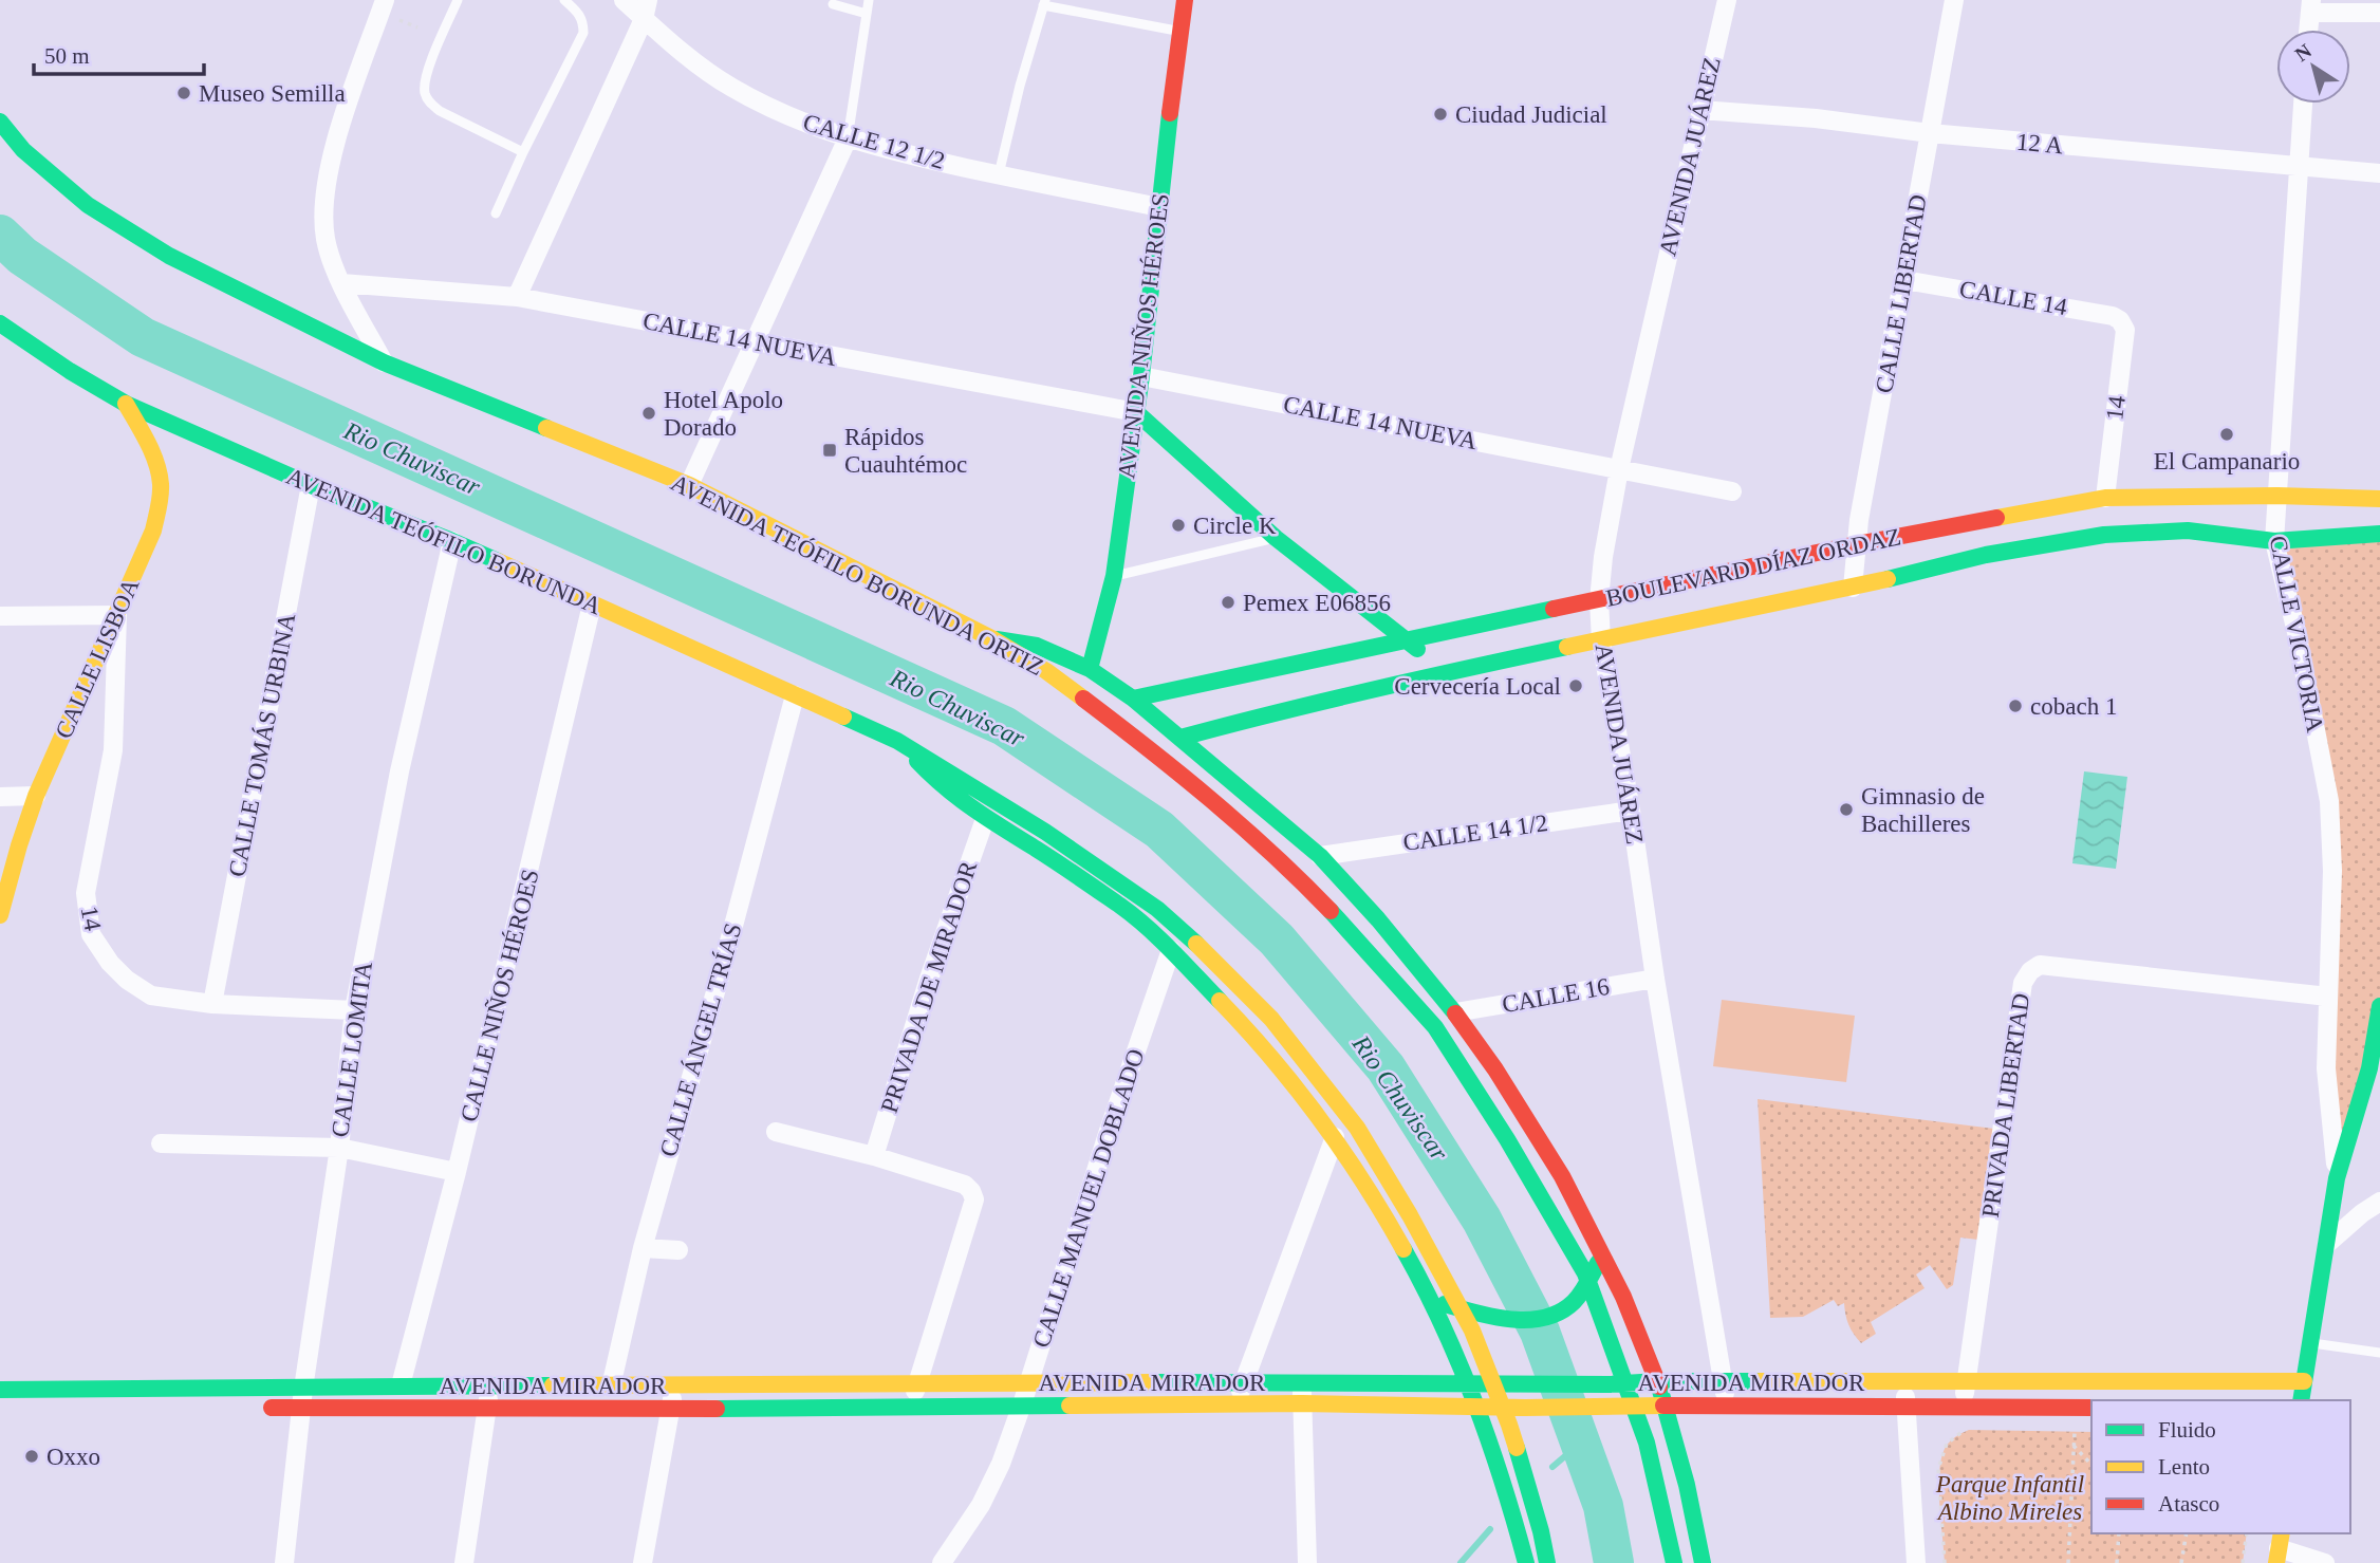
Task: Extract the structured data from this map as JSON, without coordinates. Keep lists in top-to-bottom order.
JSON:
{
  "streets": {
    "main road": [
      "AVENIDA NIÑOS HÉROES",
      "AVENIDA TEÓFILO BORUNDA",
      "BOULEVARD DÍAZ ORDAZ",
      "AVENIDA TEÓFILO BORUNDA ORTIZ",
      "CALLE LISBOA",
      "AVENIDA MIRADOR"
    ],
    "street": [
      "CALLE 12 1/2",
      "12 A",
      "AVENIDA JUÁREZ",
      "CALLE LIBERTAD",
      "CALLE 14",
      "CALLE 14 NUEVA",
      "14",
      "CALLE VICTORIA",
      "CALLE TOMÁS URBINA",
      "CALLE 14 1/2",
      "PRIVADA DE MIRADOR",
      "CALLE NIÑOS HÉROES",
      "CALLE 16",
      "CALLE ÁNGEL TRÍAS",
      "CALLE LOMITA",
      "PRIVADA LIBERTAD",
      "CALLE MANUEL DOBLADO"
    ]
  },
  "crossings": [
    ["CALLE 12 1/2", "AVENIDA NIÑOS HÉROES"],
    ["12 A", "AVENIDA JUÁREZ"],
    ["12 A", "CALLE LIBERTAD"],
    ["12 A", "CALLE VICTORIA"],
    ["AVENIDA JUÁREZ", "CALLE 14 NUEVA"],
    ["AVENIDA JUÁREZ", "BOULEVARD DÍAZ ORDAZ"],
    ["AVENIDA JUÁREZ", "CALLE 14 1/2"],
    ["AVENIDA JUÁREZ", "CALLE 16"],
    ["AVENIDA JUÁREZ", "AVENIDA MIRADOR"],
    ["CALLE LIBERTAD", "CALLE 14"],
    ["CALLE LIBERTAD", "BOULEVARD DÍAZ ORDAZ"],
    ["CALLE 14", "14"],
    ["AVENIDA NIÑOS HÉROES", "CALLE 14 NUEVA"],
    ["14", "BOULEVARD DÍAZ ORDAZ"],
    ["14", "CALLE LISBOA"],
    ["14", "CALLE TOMÁS URBINA"],
    ["14", "CALLE LOMITA"],
    ["AVENIDA TEÓFILO BORUNDA", "CALLE LISBOA"],
    ["AVENIDA TEÓFILO BORUNDA", "CALLE TOMÁS URBINA"],
    ["AVENIDA TEÓFILO BORUNDA", "PRIVADA DE MIRADOR"],
    ["AVENIDA TEÓFILO BORUNDA", "CALLE NIÑOS HÉROES"],
    ["AVENIDA TEÓFILO BORUNDA", "CALLE ÁNGEL TRÍAS"],
    ["AVENIDA TEÓFILO BORUNDA", "CALLE LOMITA"],
    ["AVENIDA TEÓFILO BORUNDA", "CALLE MANUEL DOBLADO"],
    ["AVENIDA TEÓFILO BORUNDA", "AVENIDA MIRADOR"],
    ["BOULEVARD DÍAZ ORDAZ", "CALLE VICTORIA"],
    ["CALLE VICTORIA", "PRIVADA LIBERTAD"],
    ["CALLE NIÑOS HÉROES", "AVENIDA MIRADOR"],
    ["CALLE ÁNGEL TRÍAS", "AVENIDA MIRADOR"],
    ["CALLE LOMITA", "AVENIDA MIRADOR"],
    ["PRIVADA LIBERTAD", "AVENIDA MIRADOR"],
    ["CALLE MANUEL DOBLADO", "AVENIDA MIRADOR"]
  ],
  "water": ["Rio Chuviscar"],
  "parks": ["Parque Infantil Albino Mireles"],
  "places": {
    "other": [
      "Museo Semilla",
      "Ciudad Judicial",
      "Hotel Apolo Dorado",
      "El Campanario",
      "Circle K",
      "Pemex E06856",
      "Cervecería Local",
      "cobach 1",
      "Gimnasio de Bachilleres",
      "Oxxo"
    ],
    "transit": ["Rápidos Cuauhtémoc"]
  },
  "legend": ["Fluido", "Lento", "Atasco"],
  "scale_bar": "50 m",
  "north": "top left"
}
